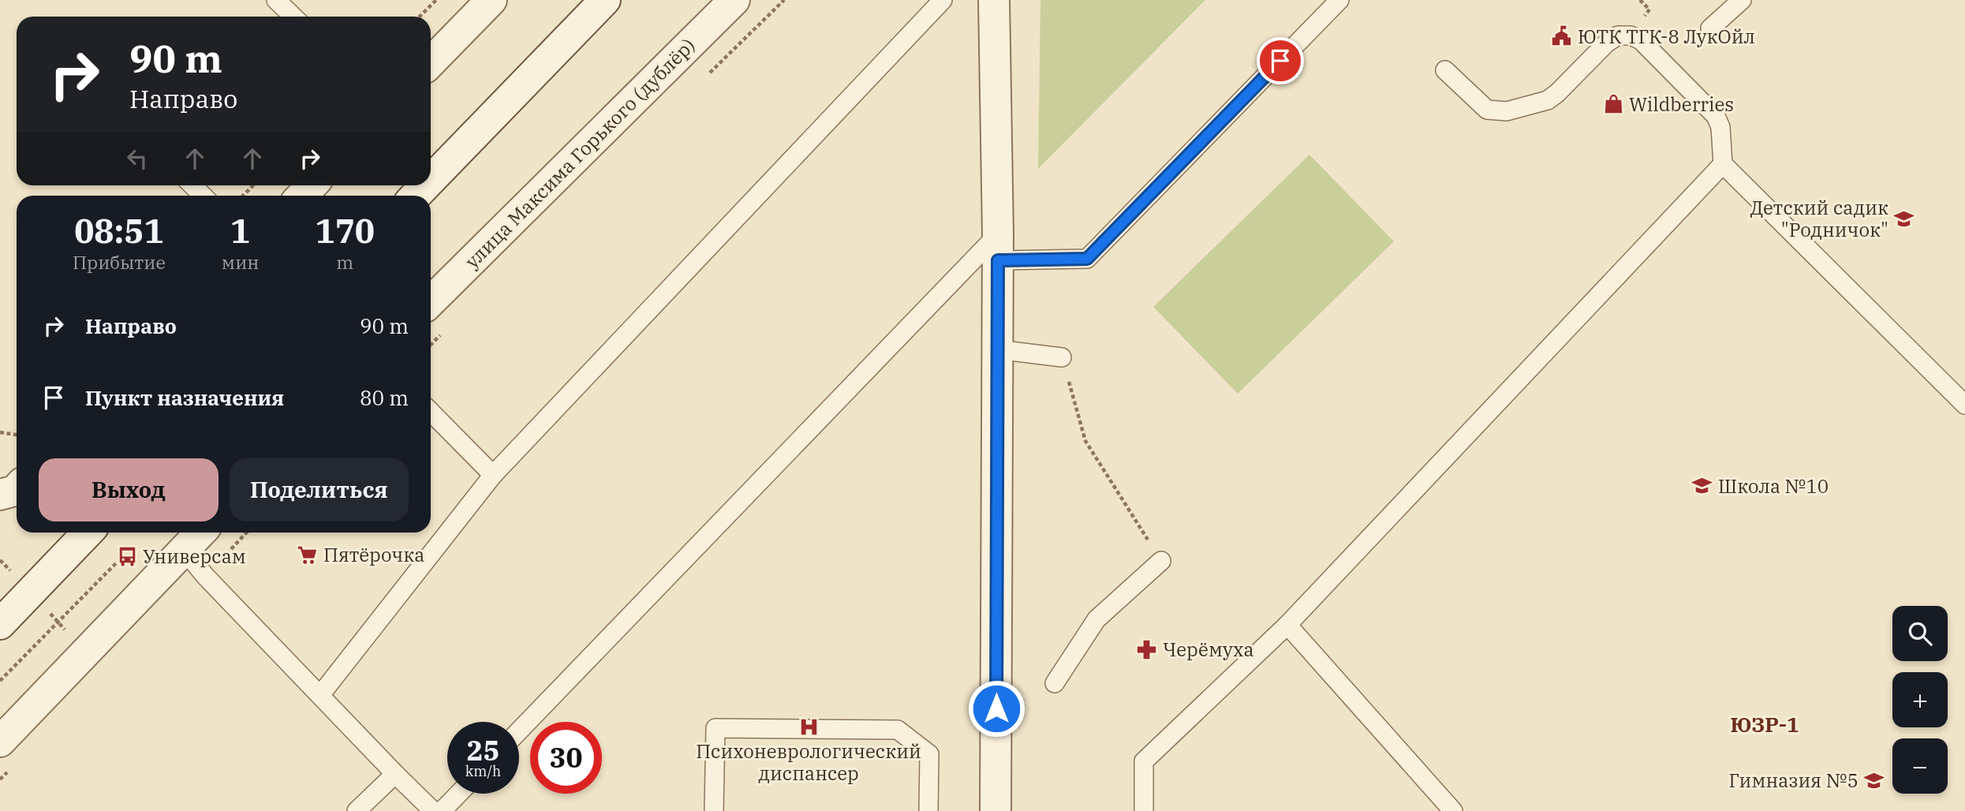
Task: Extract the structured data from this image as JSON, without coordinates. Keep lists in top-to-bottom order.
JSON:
{
  "streets": {
    "street": ["улица Максима Горького (дублёр)"]
  },
  "districts": ["ЮЗР-1"],
  "places": {
    "public building": ["ЮТК ТГК-8 ЛукОйл"],
    "shop": ["Wildberries"],
    "school or university": ["Детский садик \"Родничок\"", "Школа №10", "Гимназия №5"],
    "supermarket": ["Пятёрочка"],
    "bus stop": ["Универсам"],
    "pharmacy": ["Черёмуха"],
    "hospital": ["Психоневрологический диспансер"]
  },
  "page": {
    "turn": ["90 m", "Направо"],
    "eta": [
      "08:51",
      "Прибытие",
      "1",
      "мин",
      "170",
      "m"
    ],
    "list": [
      {
        "name": "Направо",
        "value": "90 m"
      },
      {
        "name": "Пункт назначения",
        "value": "80 m"
      }
    ],
    "buttons": ["Выход", "Поделиться"],
    "map_buttons": ["+", "−"],
    "speed": "25 km/h",
    "limit": "30"
  }
}
